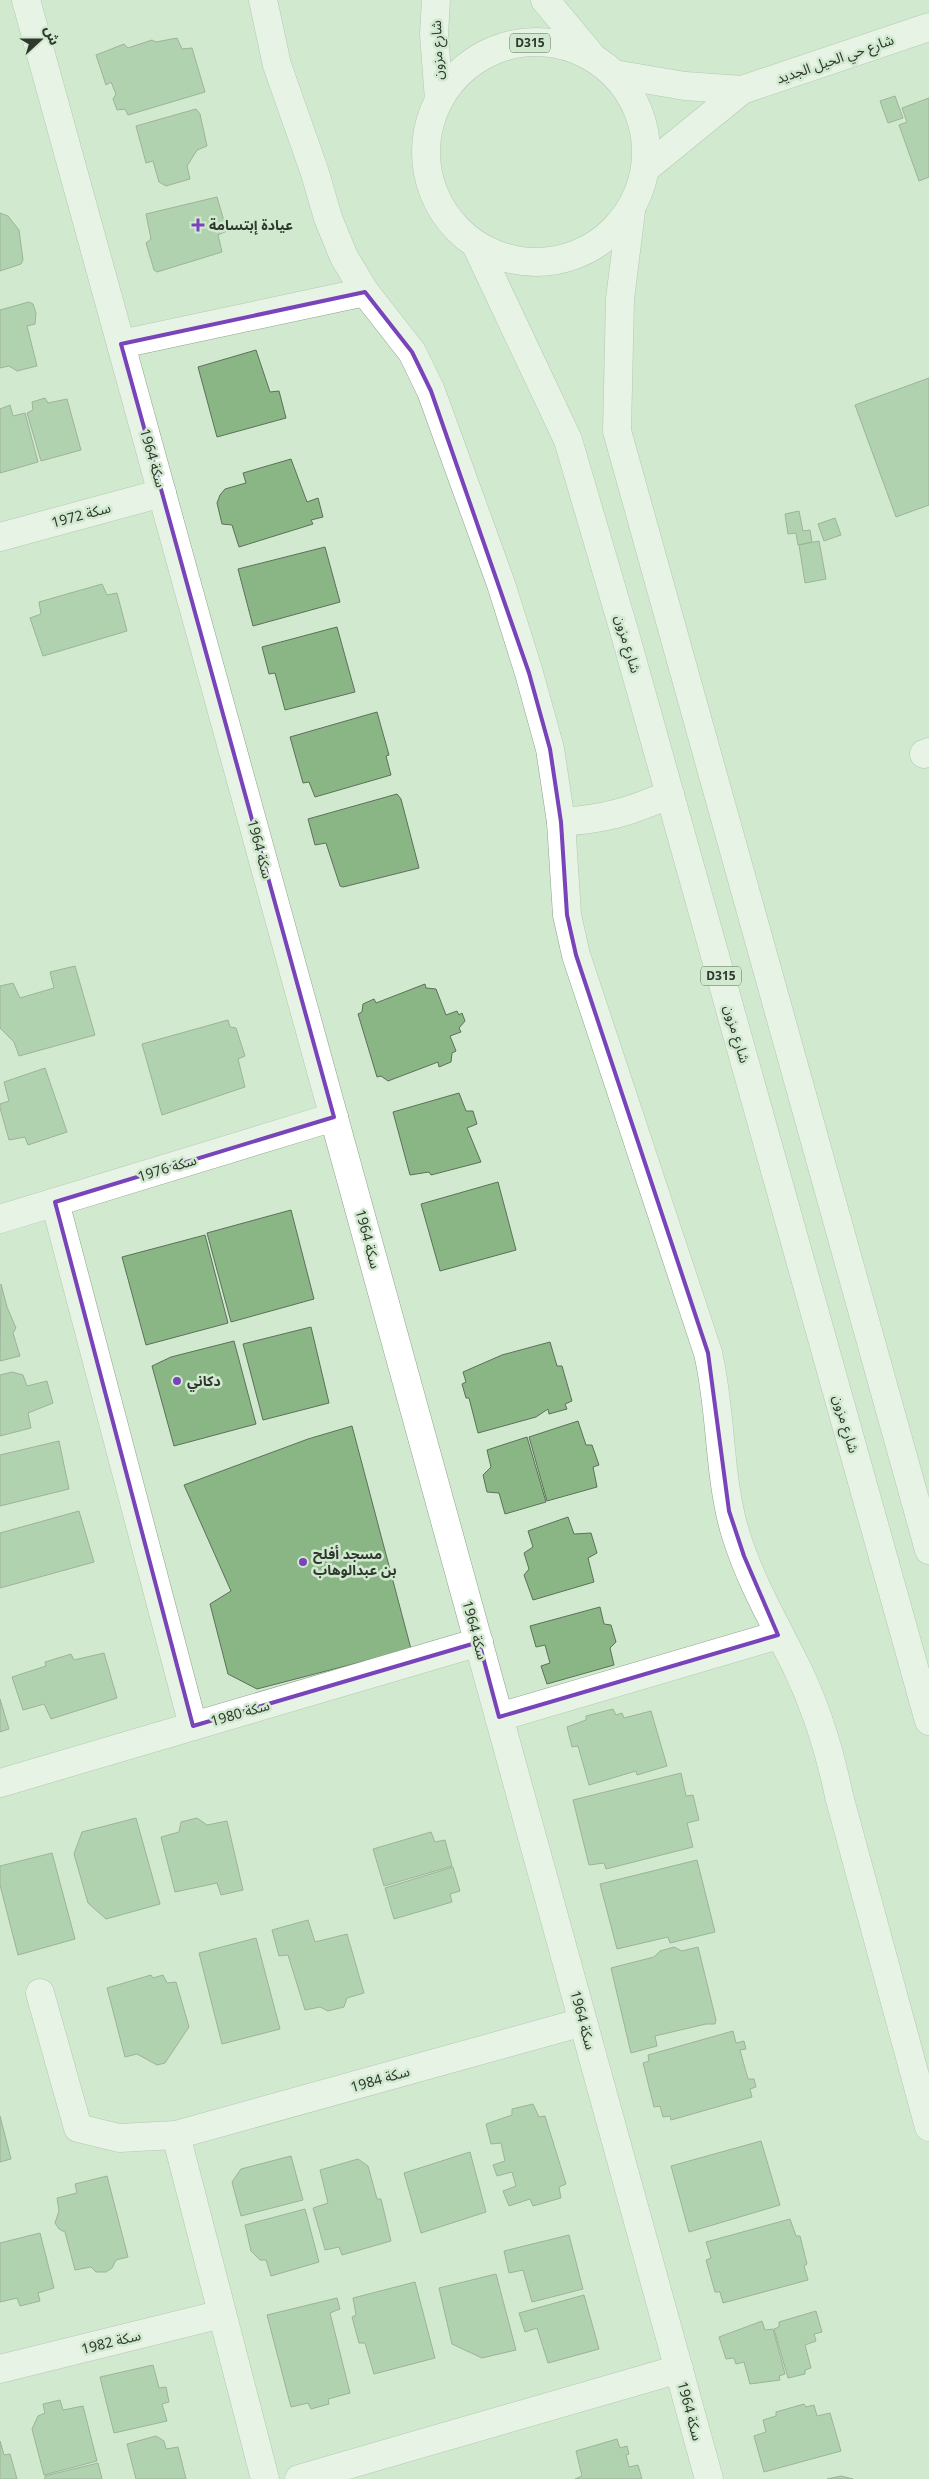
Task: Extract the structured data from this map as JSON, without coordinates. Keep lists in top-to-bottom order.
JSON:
{
  "streets": {
    "street": [
      "D315",
      "شارع مزون",
      "شارع حي الحيل الجديد",
      "سكة 1964",
      "سكة 1972",
      "سكة 1976",
      "سكة 1980",
      "سكة 1984",
      "سكة 1982"
    ]
  },
  "crossings": [
    ["D315", "شارع مزون"],
    ["D315", "شارع حي الحيل الجديد"],
    ["سكة 1964", "سكة 1972"],
    ["سكة 1964", "سكة 1976"],
    ["سكة 1964", "سكة 1980"],
    ["سكة 1964", "سكة 1984"]
  ],
  "places": {
    "health": ["عيادة إبتسامة"],
    "other": ["دكاني", "مسجد أفلح بن عبدالوهاب"]
  },
  "north": "right"
}
